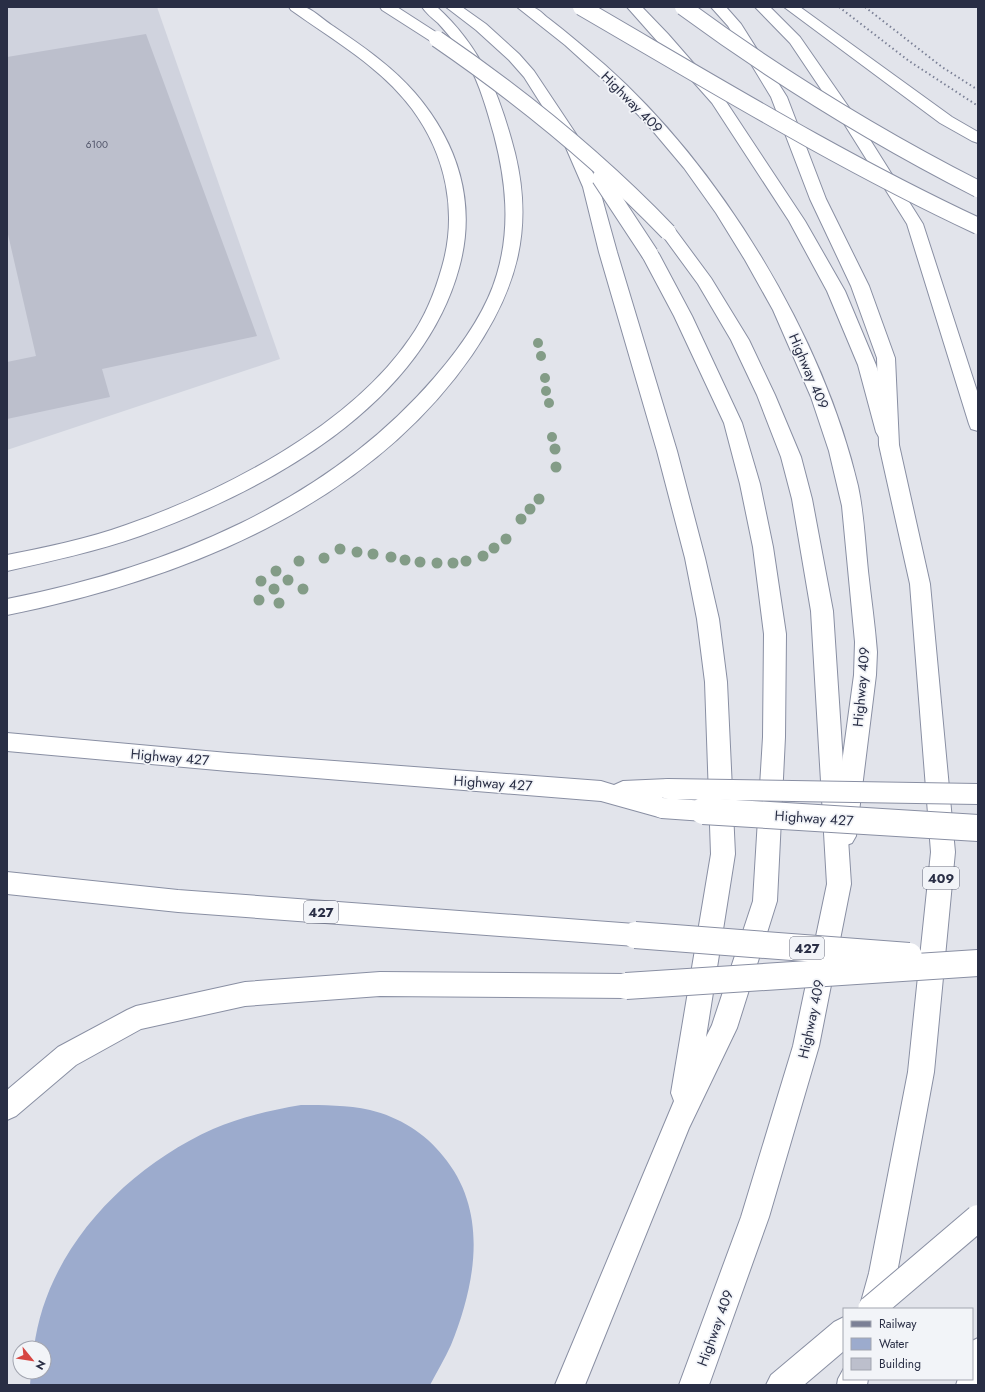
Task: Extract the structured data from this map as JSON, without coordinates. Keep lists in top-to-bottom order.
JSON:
{
  "streets": {
    "highway": [
      "Highway 409",
      "Highway 427",
      "409",
      "427"
    ]
  },
  "house_numbers": ["6100"],
  "legend": ["Railway", "Water", "Building"],
  "north": "bottom right"
}
